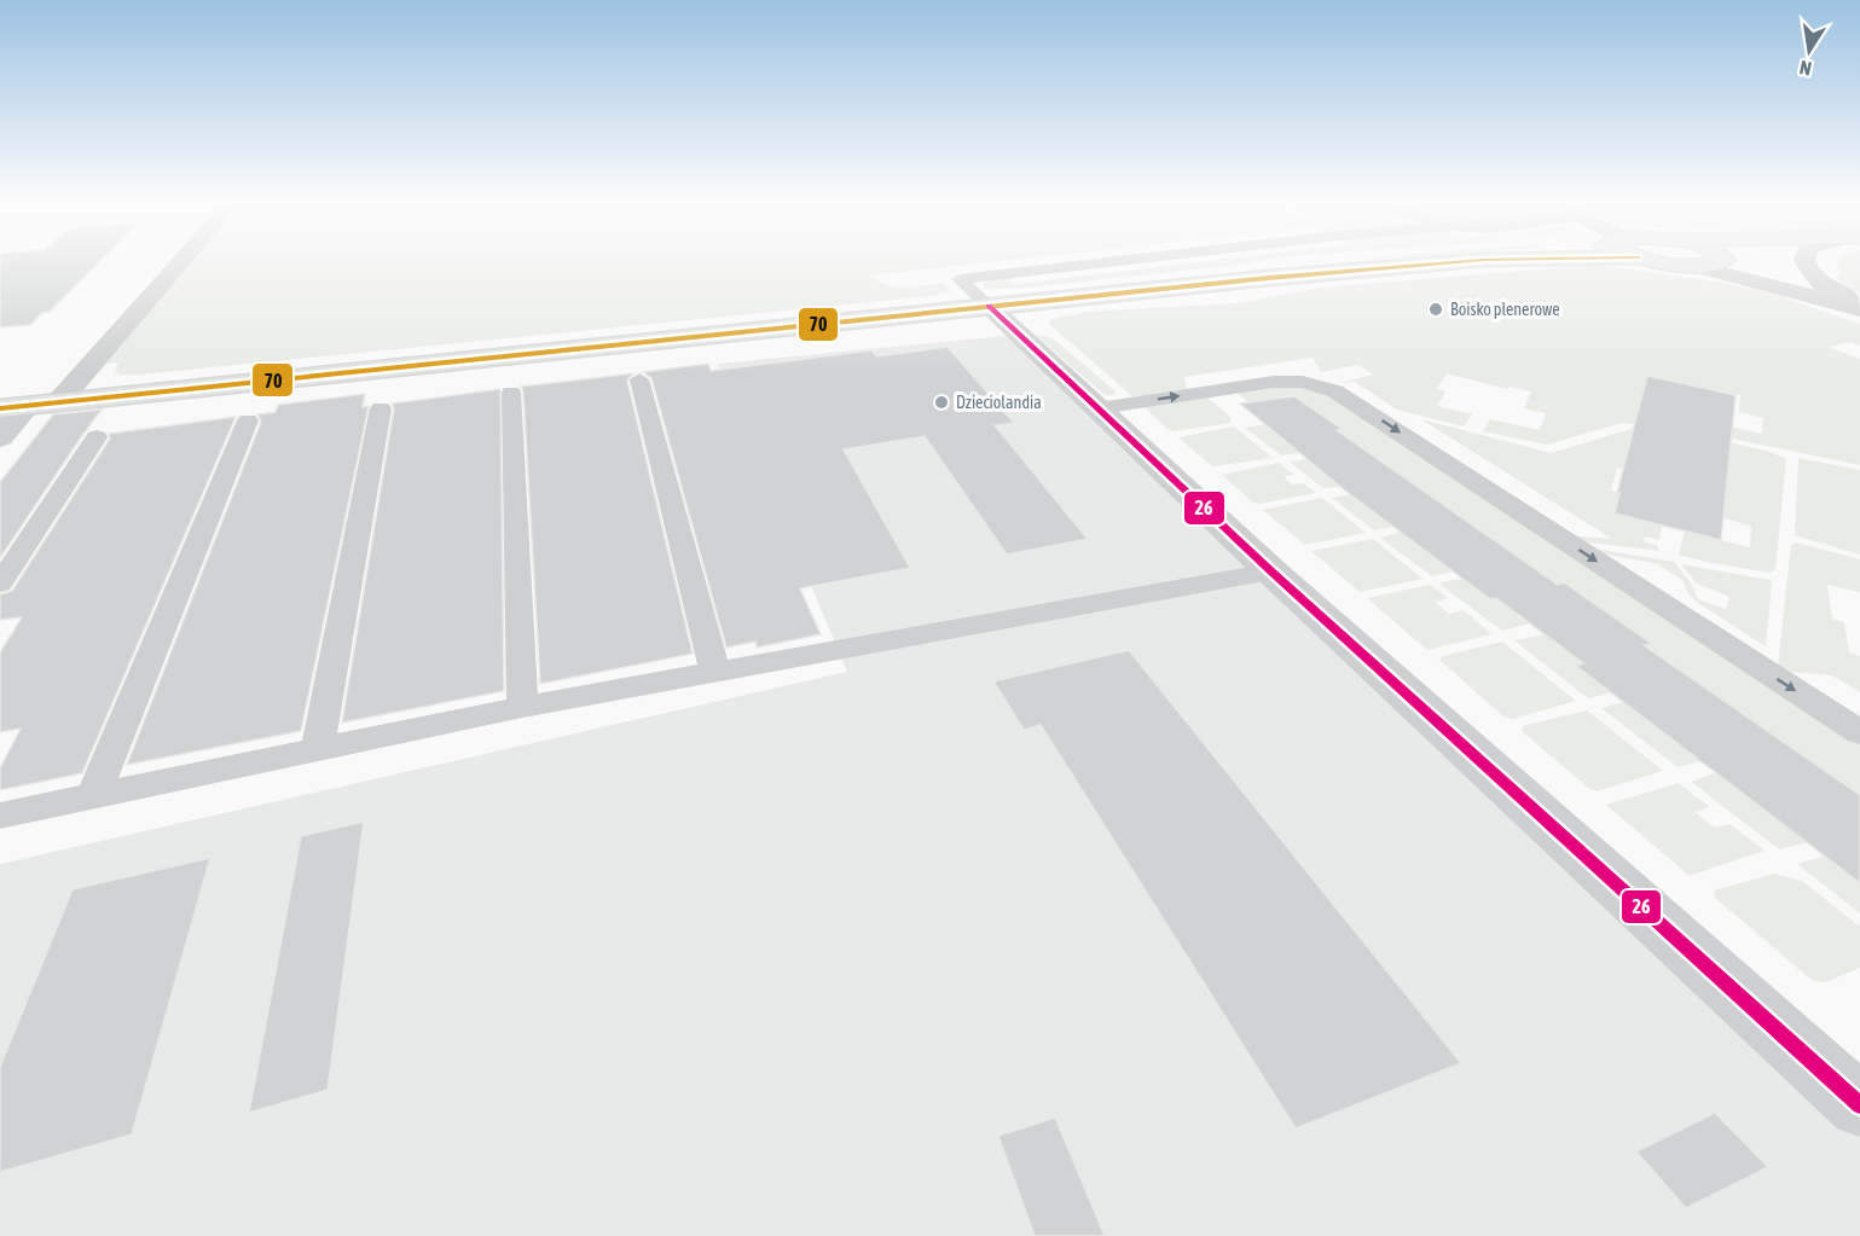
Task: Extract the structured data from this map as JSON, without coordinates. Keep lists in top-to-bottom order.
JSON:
{
  "places": ["Boisko plenerowe", "Dzieciolandia"],
  "lines": ["transit line 70", "transit line 26"],
  "north": "bottom"
}
